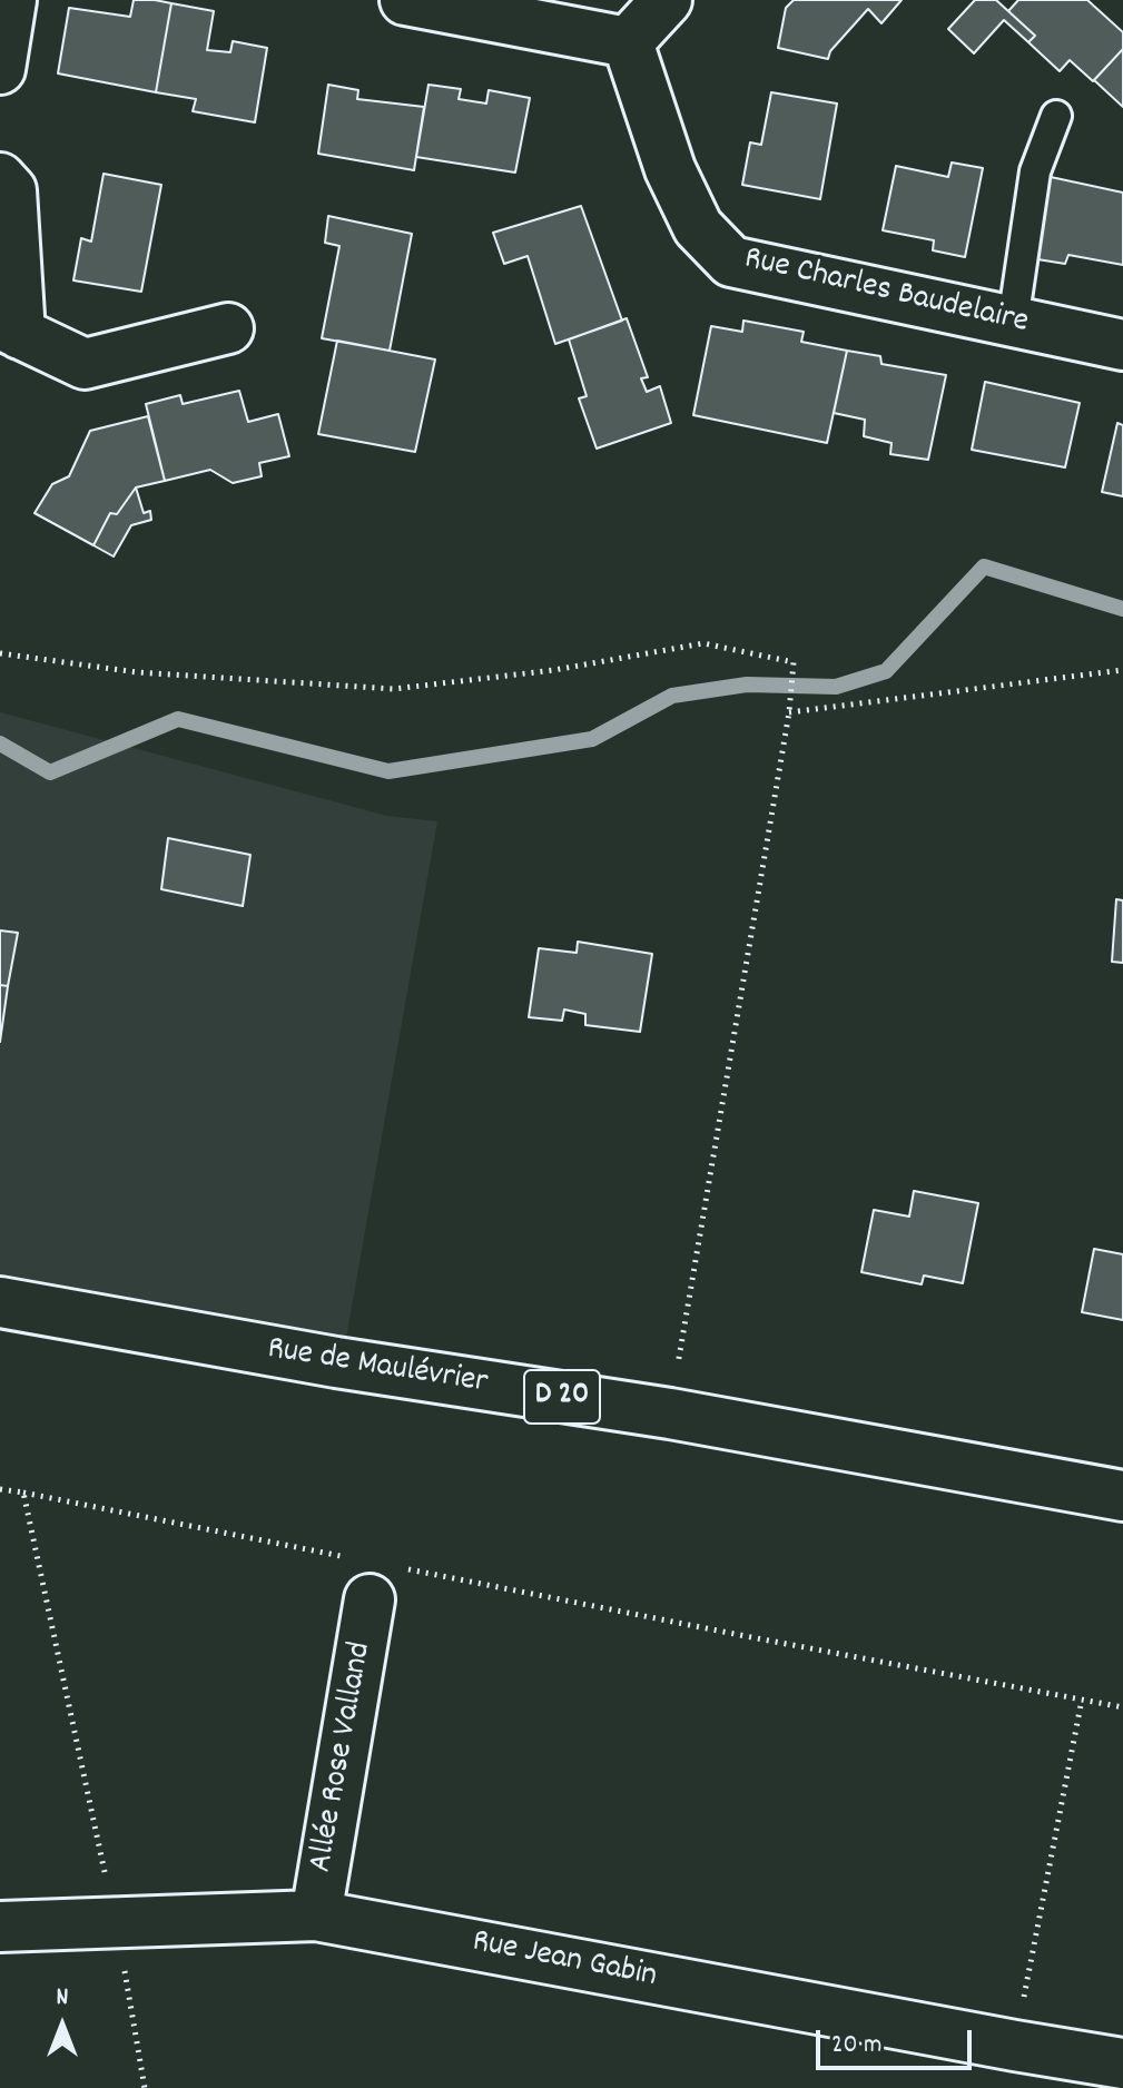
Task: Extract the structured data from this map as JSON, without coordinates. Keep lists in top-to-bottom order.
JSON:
{
  "streets": {
    "street": [
      "Rue Charles Baudelaire",
      "Rue de Maulévrier",
      "D 20",
      "Allée Rose Valland",
      "Rue Jean Gabin"
    ]
  },
  "crossings": [
    ["Allée Rose Valland", "Rue Jean Gabin"]
  ],
  "scale_bar": "20 m",
  "north": "top"
}
